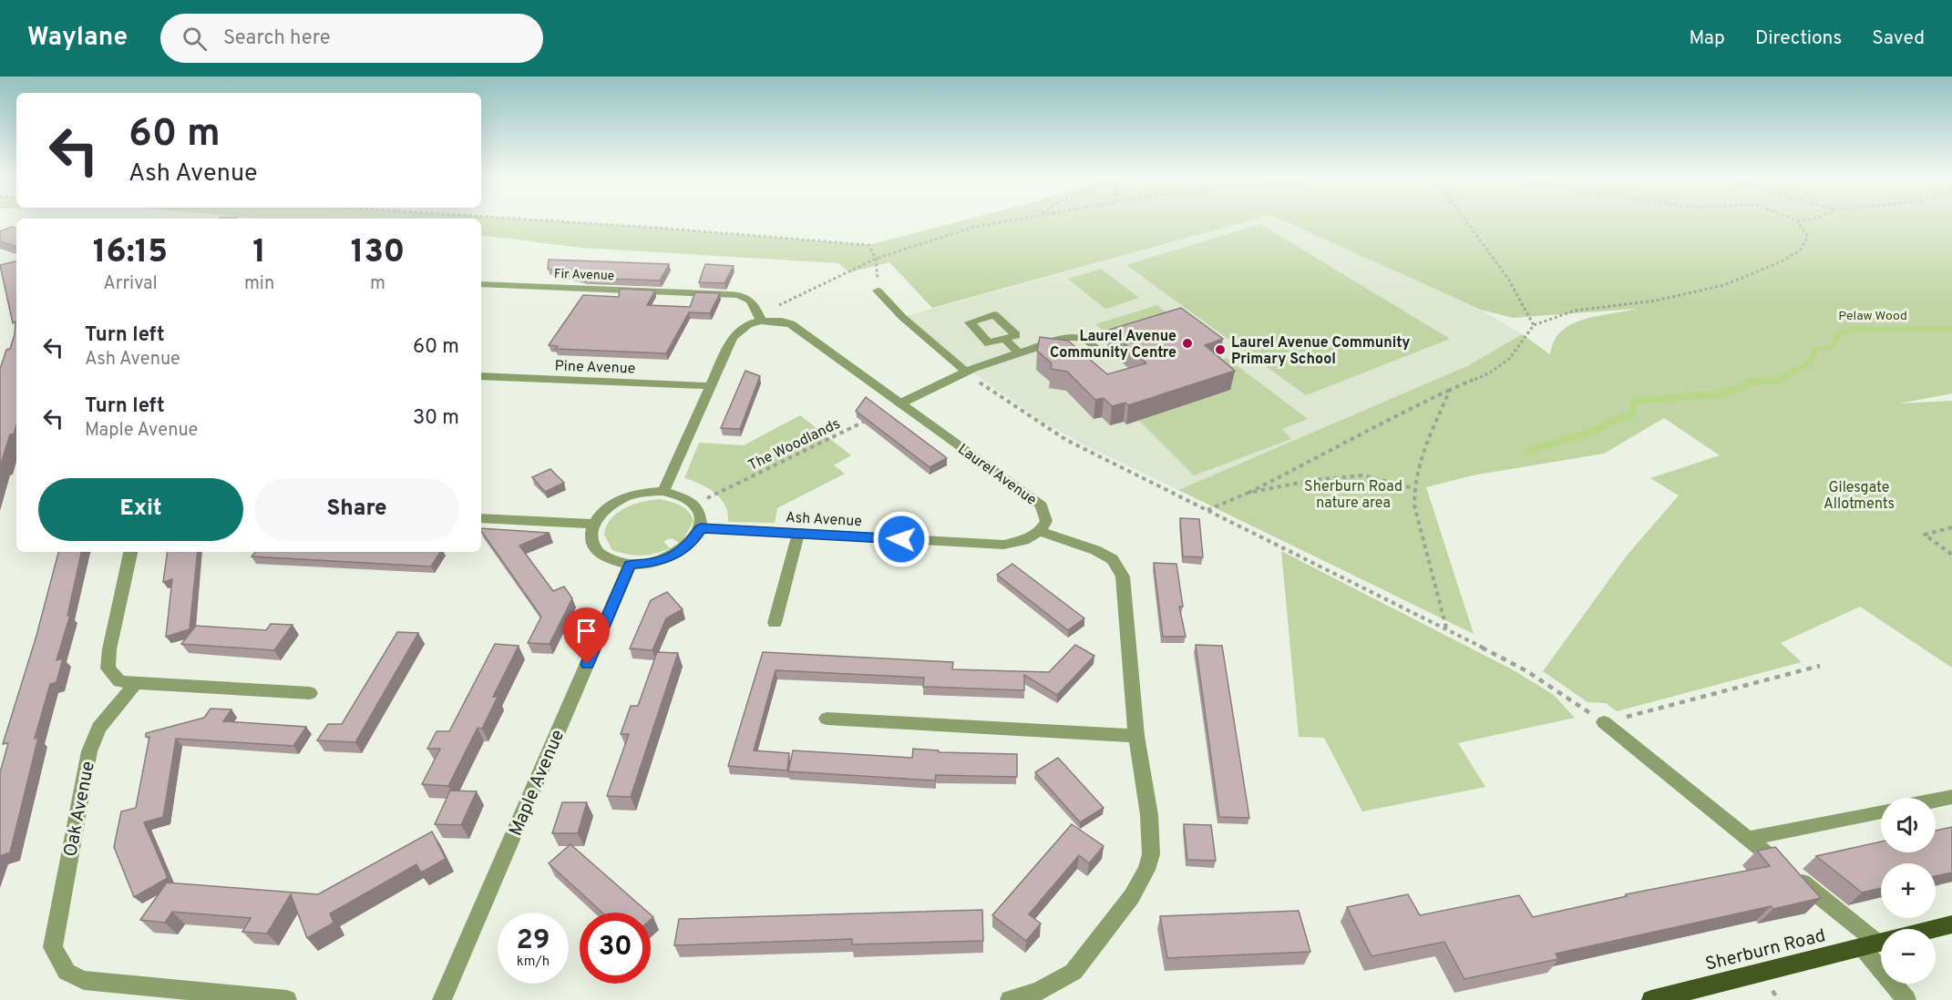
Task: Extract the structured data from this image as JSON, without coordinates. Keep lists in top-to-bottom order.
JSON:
{
  "streets": {
    "main road": ["Sherburn Road"],
    "street": [
      "Fir Avenue",
      "Pine Avenue",
      "Laurel Avenue",
      "Ash Avenue",
      "Maple Avenue",
      "Oak Avenue"
    ],
    "path": ["The Woodlands"]
  },
  "crossings": [
    ["Fir Avenue", "Laurel Avenue"],
    ["The Woodlands", "Laurel Avenue"],
    ["The Woodlands", "Ash Avenue"],
    ["The Woodlands", "Maple Avenue"],
    ["Laurel Avenue", "Ash Avenue"],
    ["Ash Avenue", "Maple Avenue"]
  ],
  "parks": ["Pelaw Wood", "Sherburn Road nature area", "Gilesgate Allotments"],
  "places": ["Laurel Avenue Community Centre", "Laurel Avenue Community Primary School"],
  "page": {
    "header": "Waylane",
    "search": "Search here",
    "nav": ["Map", "Directions", "Saved"],
    "turn": ["60 m", "Ash Avenue"],
    "eta": [
      "16:15",
      "Arrival",
      "1",
      "min",
      "130",
      "m"
    ],
    "list": [
      {
        "name": "Turn left",
        "note": "Ash Avenue",
        "value": "60 m"
      },
      {
        "name": "Turn left",
        "note": "Maple Avenue",
        "value": "30 m"
      }
    ],
    "buttons": ["Exit", "Share"],
    "map_buttons": ["+", "−"],
    "speed": "29 km/h",
    "limit": "30"
  }
}
